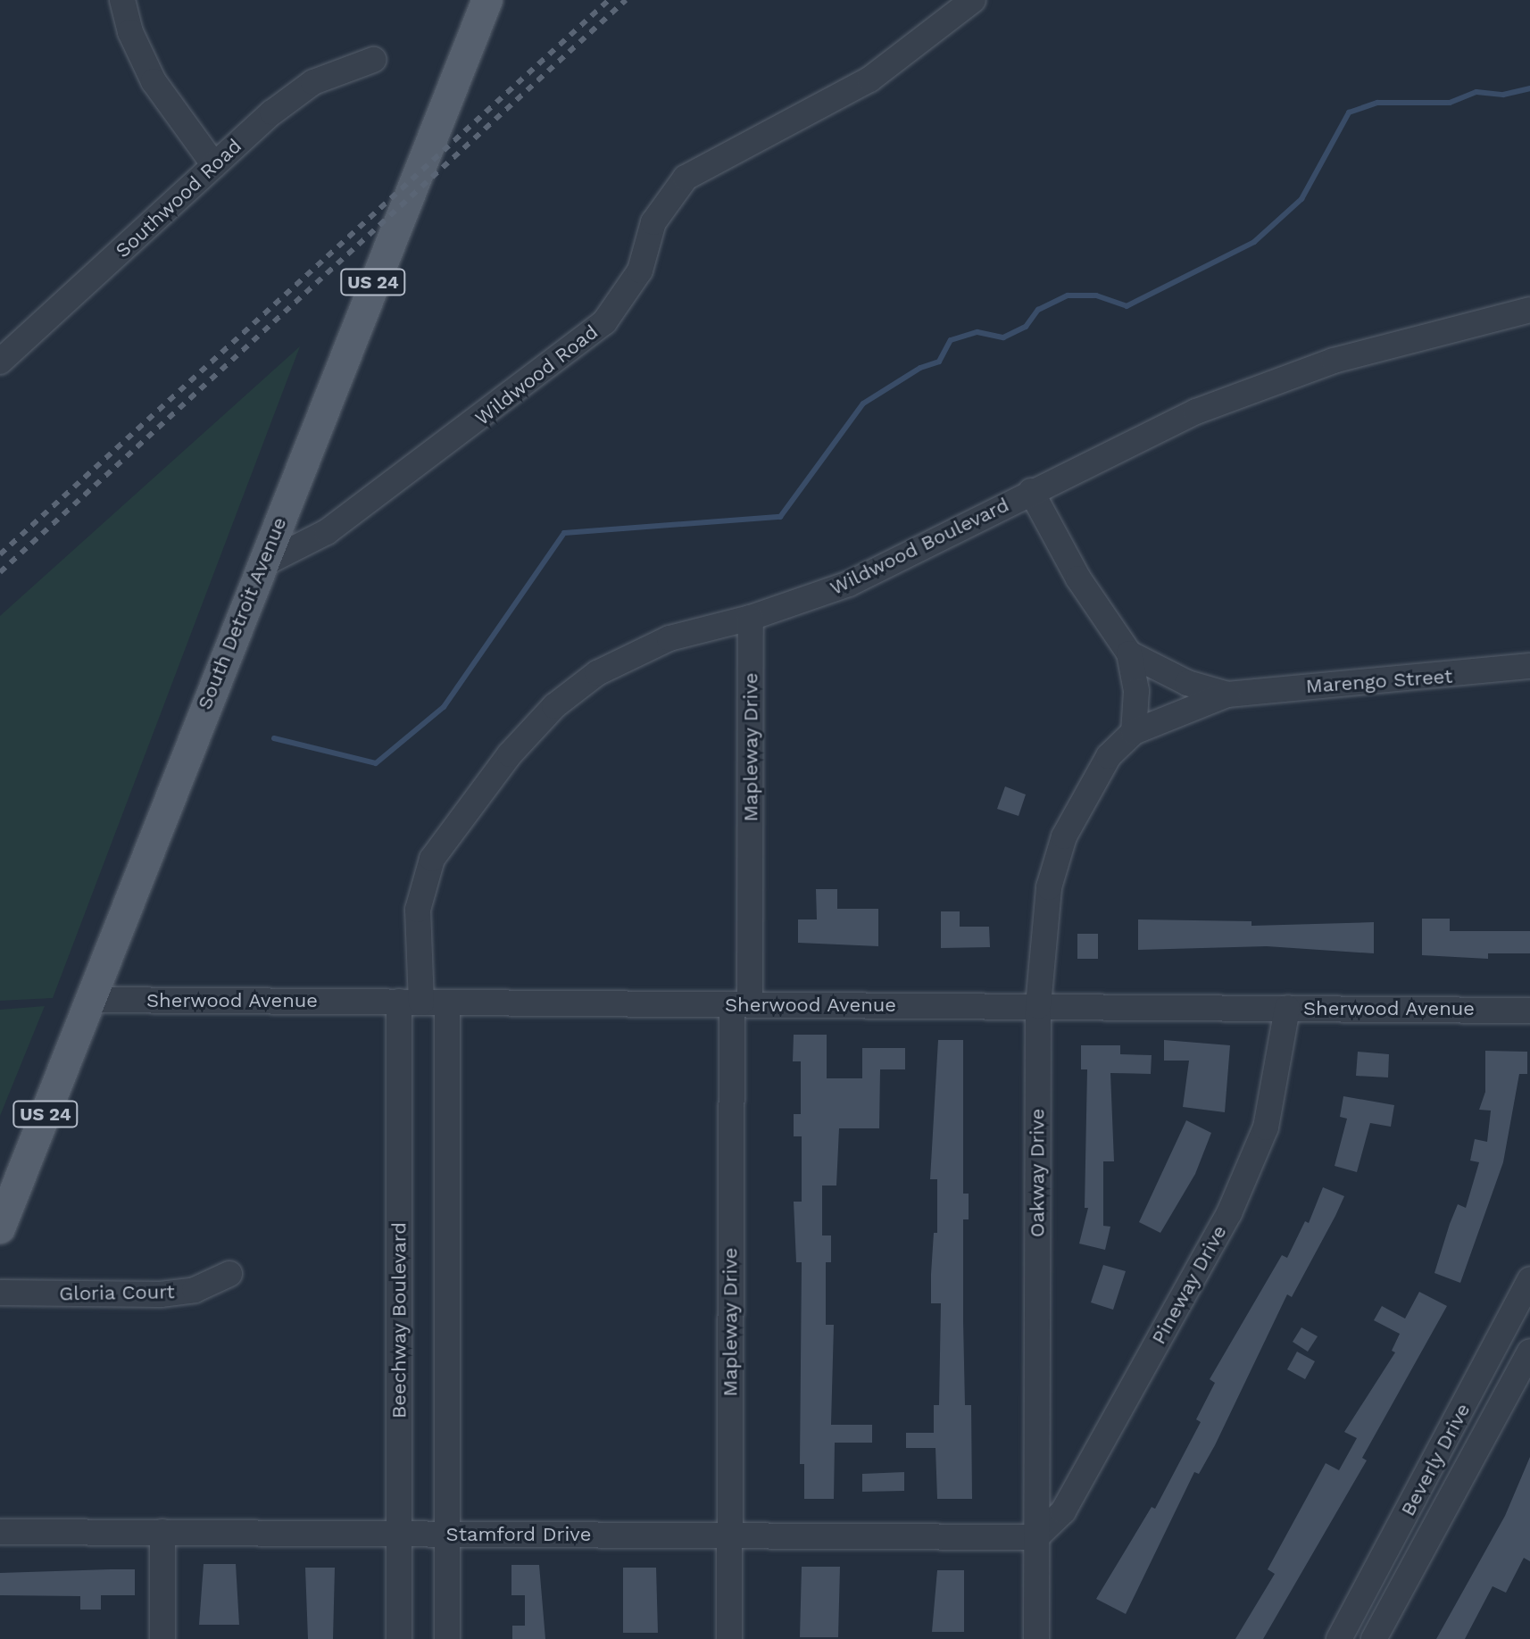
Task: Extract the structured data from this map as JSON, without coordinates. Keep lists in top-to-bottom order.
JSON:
{
  "streets": {
    "main road": ["US 24", "South Detroit Avenue"],
    "street": [
      "Southwood Road",
      "Wildwood Road",
      "Wildwood Boulevard",
      "Marengo Street",
      "Mapleway Drive",
      "Sherwood Avenue",
      "Oakway Drive",
      "Pineway Drive",
      "Gloria Court",
      "Beechway Boulevard",
      "Beverly Drive",
      "Stamford Drive"
    ]
  },
  "crossings": [
    ["Wildwood Road", "South Detroit Avenue"],
    ["Wildwood Boulevard", "Marengo Street"],
    ["Wildwood Boulevard", "Mapleway Drive"],
    ["Wildwood Boulevard", "Sherwood Avenue"],
    ["Wildwood Boulevard", "Beechway Boulevard"],
    ["South Detroit Avenue", "Sherwood Avenue"],
    ["Marengo Street", "Oakway Drive"],
    ["Mapleway Drive", "Sherwood Avenue"],
    ["Mapleway Drive", "Stamford Drive"],
    ["Sherwood Avenue", "Oakway Drive"],
    ["Sherwood Avenue", "Pineway Drive"],
    ["Sherwood Avenue", "Beechway Boulevard"],
    ["Oakway Drive", "Pineway Drive"],
    ["Oakway Drive", "Stamford Drive"],
    ["Pineway Drive", "Stamford Drive"],
    ["Beechway Boulevard", "Stamford Drive"]
  ]
}
